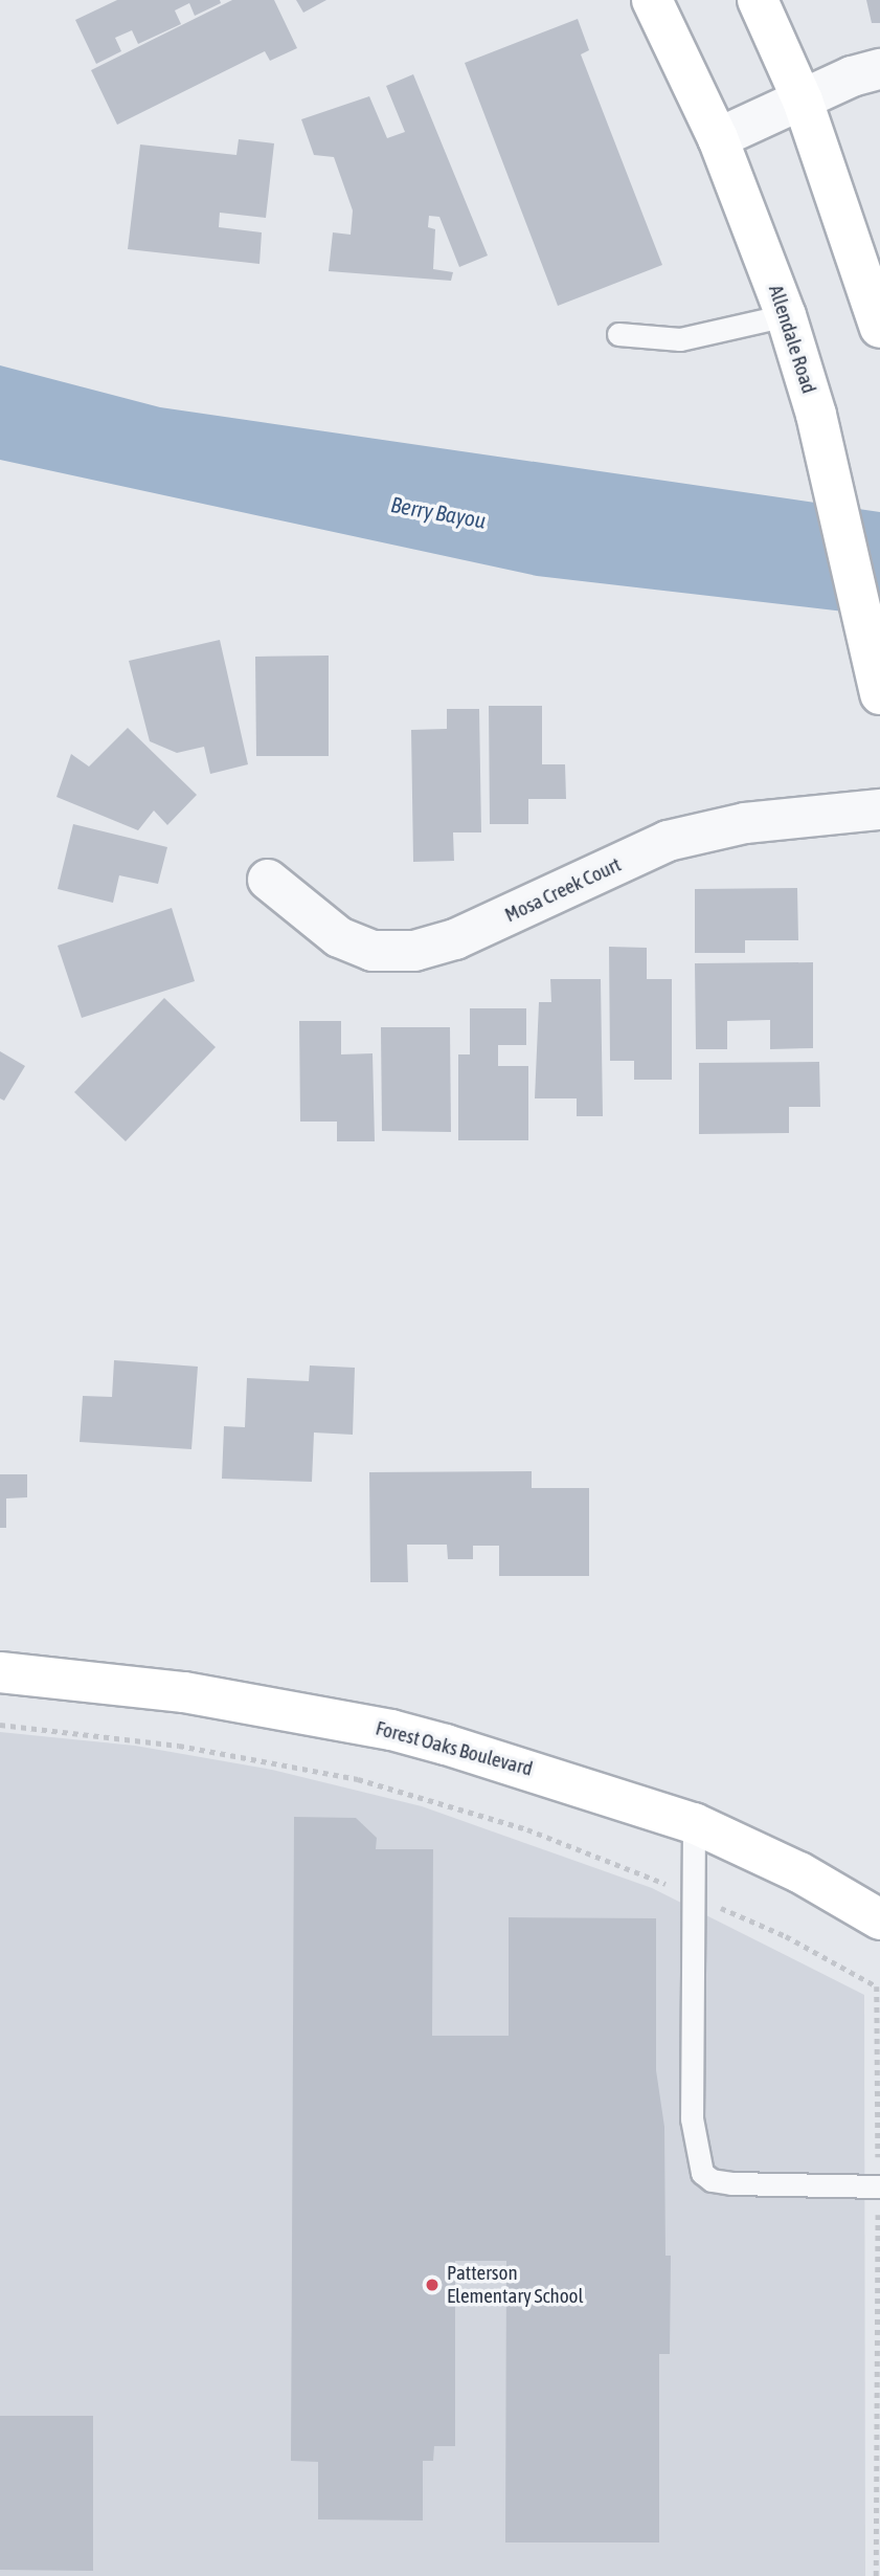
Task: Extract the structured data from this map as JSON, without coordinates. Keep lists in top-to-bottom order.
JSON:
{
  "streets": {
    "main road": ["Allendale Road", "Forest Oaks Boulevard"],
    "street": ["Mosa Creek Court"]
  },
  "water": ["Berry Bayou"],
  "places": ["Patterson Elementary School"]
}
